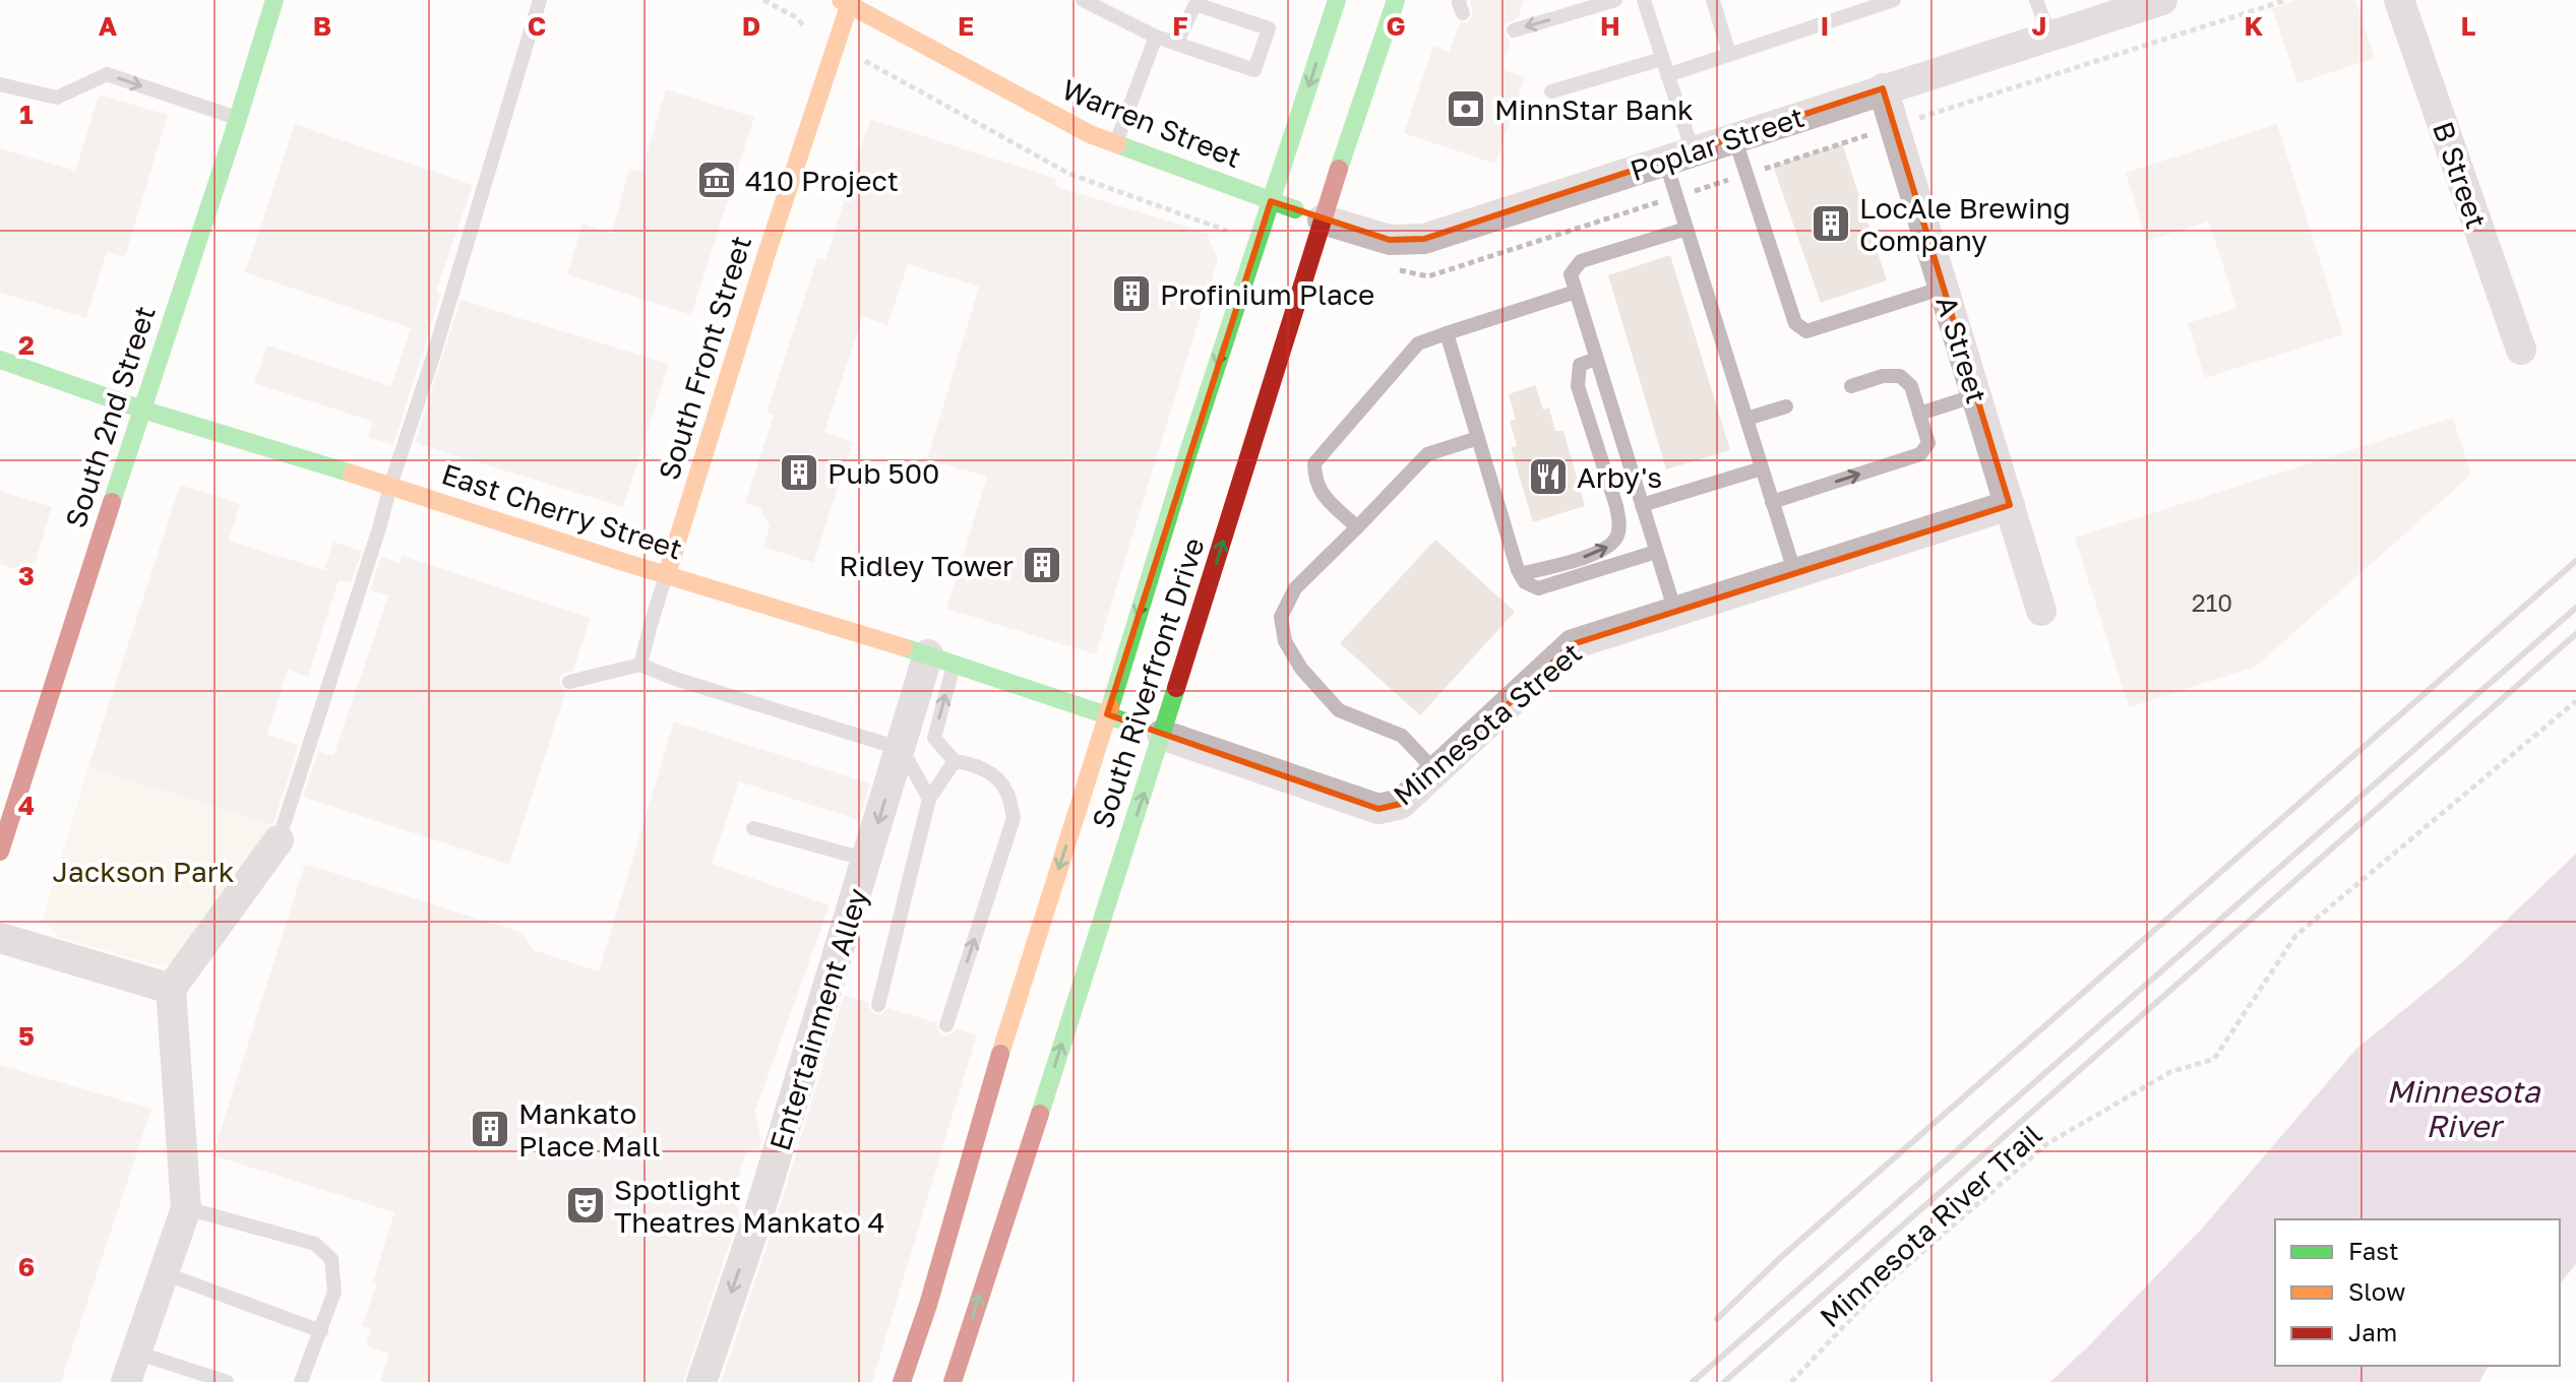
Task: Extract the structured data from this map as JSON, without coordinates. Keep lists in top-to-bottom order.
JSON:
{
  "streets": {
    "street": [
      "Warren Street",
      "Poplar Street",
      "B Street",
      "A Street",
      "South Front Street",
      "South 2nd Street",
      "East Cherry Street",
      "South Riverfront Drive",
      "Minnesota Street",
      "Entertainment Alley"
    ],
    "path": ["Minnesota River Trail"]
  },
  "crossings": [
    ["Warren Street", "Poplar Street"],
    ["Warren Street", "South Front Street"],
    ["Warren Street", "South Riverfront Drive"],
    ["Poplar Street", "A Street"],
    ["Poplar Street", "South Riverfront Drive"],
    ["A Street", "Minnesota Street"],
    ["South Front Street", "East Cherry Street"],
    ["South 2nd Street", "East Cherry Street"],
    ["East Cherry Street", "South Riverfront Drive"],
    ["East Cherry Street", "Minnesota Street"],
    ["East Cherry Street", "Entertainment Alley"],
    ["South Riverfront Drive", "Minnesota Street"]
  ],
  "one_way": ["Entertainment Alley"],
  "water": ["Minnesota River"],
  "parks": ["Jackson Park"],
  "places": {
    "bank": ["MinnStar Bank"],
    "museum": ["410 Project"],
    "building": [
      "LocAle Brewing Company",
      "Profinium Place",
      "Pub 500",
      "Ridley Tower",
      "Mankato Place Mall"
    ],
    "restaurant": ["Arby's"],
    "theatre": ["Spotlight Theatres Mankato 4"]
  },
  "house_numbers": ["210"],
  "legend": ["Fast", "Slow", "Jam"],
  "grid": {
    "columns": [
      "A",
      "B",
      "C",
      "D",
      "E",
      "F",
      "G",
      "H",
      "I",
      "J",
      "K",
      "L"
    ],
    "rows": [
      "1",
      "2",
      "3",
      "4",
      "5",
      "6"
    ]
  }
}
